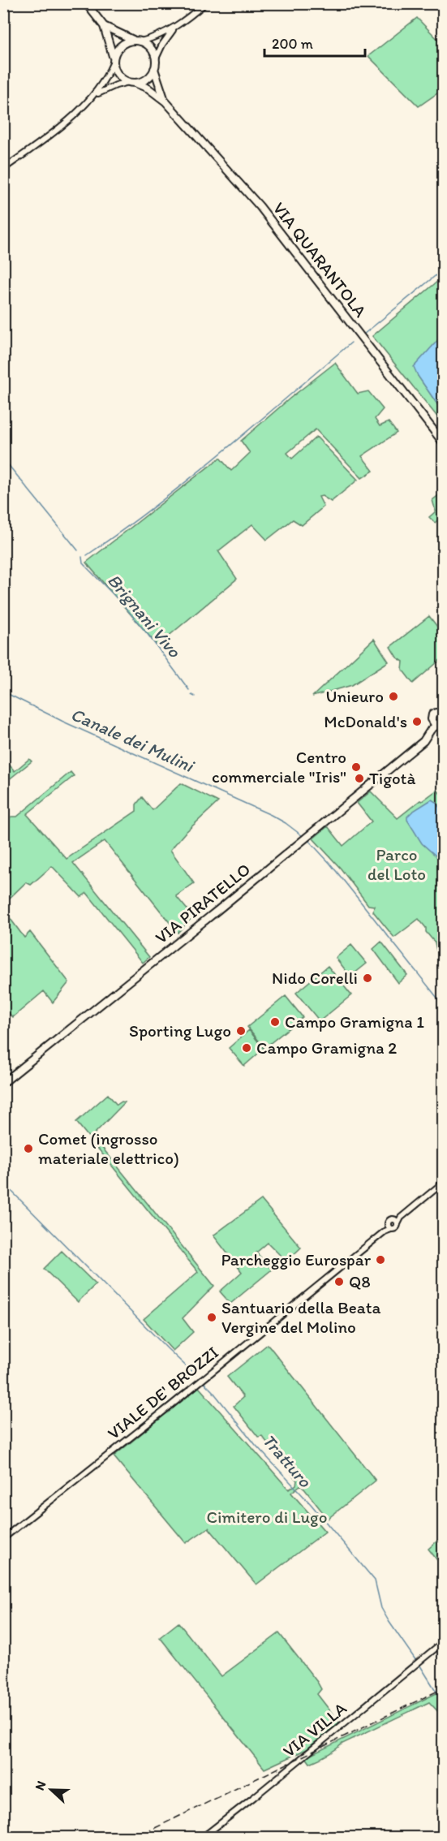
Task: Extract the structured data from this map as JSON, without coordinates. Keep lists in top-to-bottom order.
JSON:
{
  "streets": {
    "main road": ["VIA QUARANTOLA", "VIA PIRATELLO"],
    "street": ["VIALE DE' BROZZI", "VIA VILLA"]
  },
  "water": ["Brignani Vivo", "Canale dei Mulini", "Tratturo"],
  "parks": ["Parco del Loto", "Cimitero di Lugo"],
  "places": [
    "Unieuro",
    "McDonald's",
    "Centro commerciale \"Iris\"",
    "Tigotà",
    "Nido Corelli",
    "Campo Gramigna 1",
    "Sporting Lugo",
    "Campo Gramigna 2",
    "Comet (ingrosso materiale elettrico)",
    "Parcheggio Eurospar",
    "Q8",
    "Santuario della Beata Vergine del Molino"
  ],
  "scale_bar": "200 m",
  "north": "left"
}
